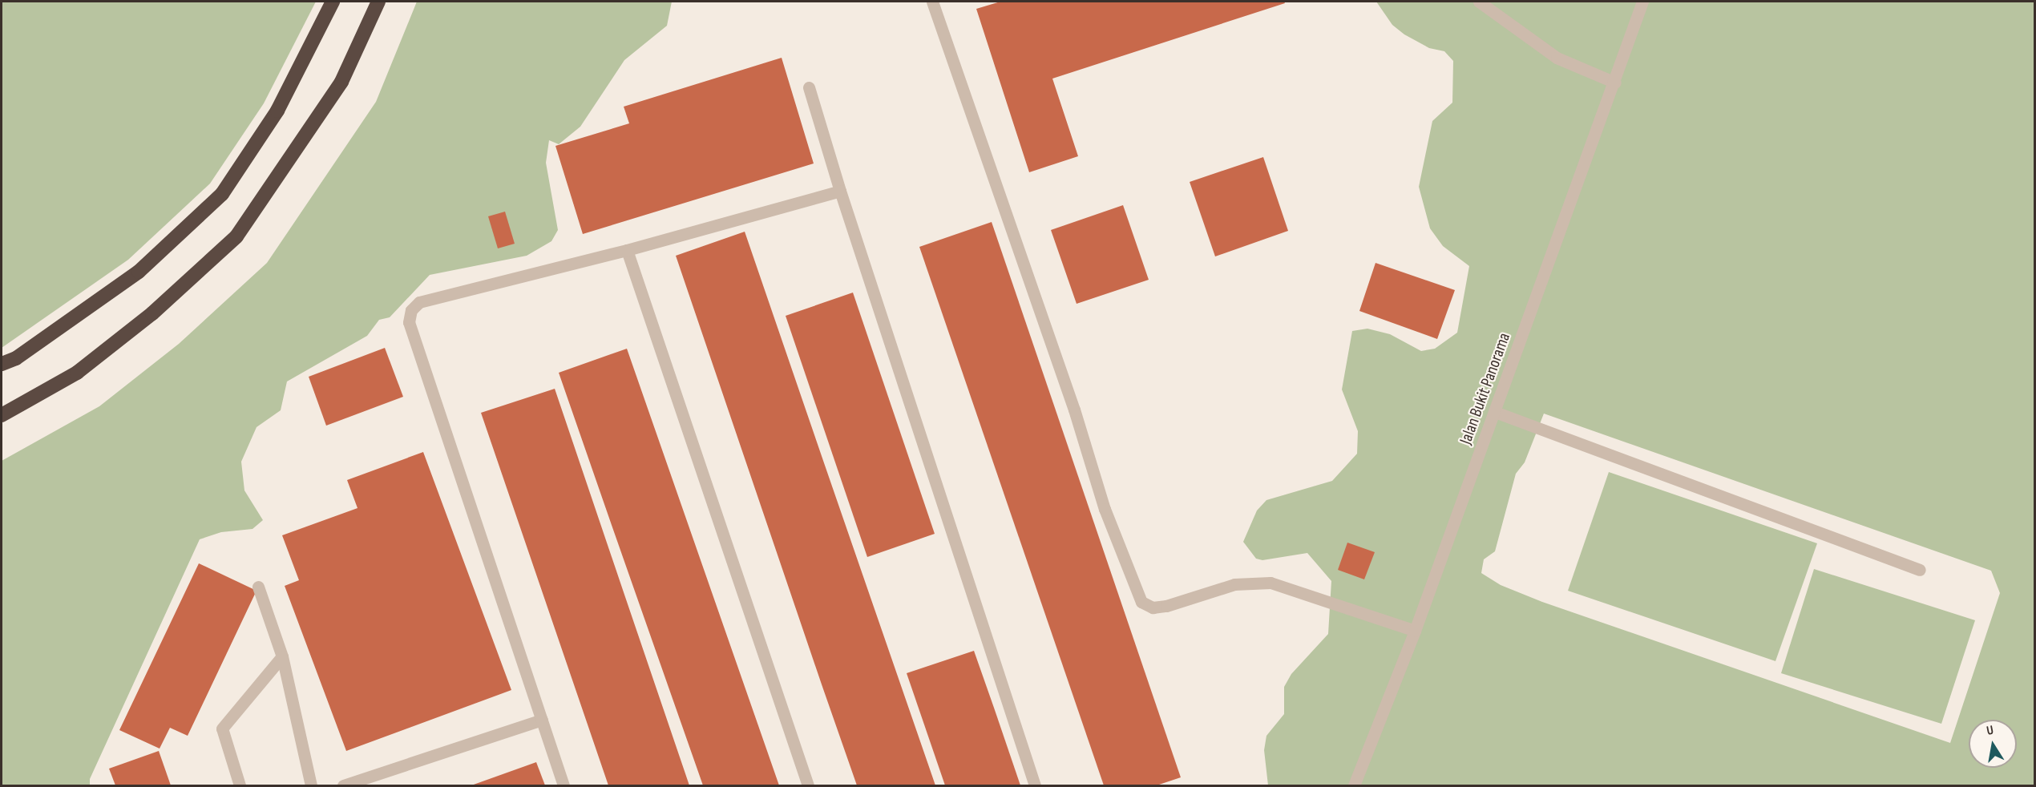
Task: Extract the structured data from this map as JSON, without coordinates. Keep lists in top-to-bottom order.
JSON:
{
  "streets": {
    "street": ["Jalan Bukit Panorama"]
  },
  "north": "top"
}
